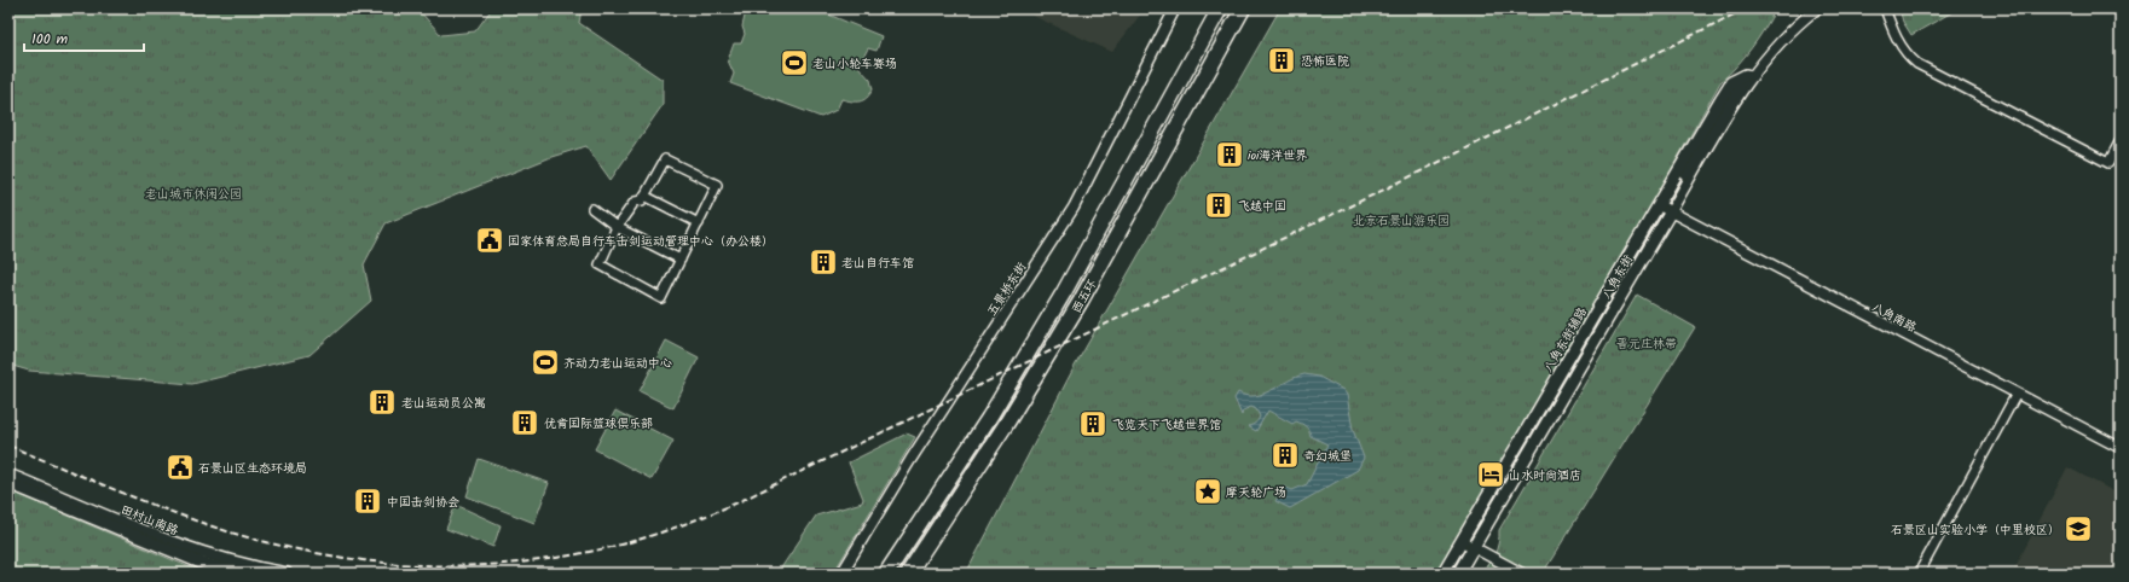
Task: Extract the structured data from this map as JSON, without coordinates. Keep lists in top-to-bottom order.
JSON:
{
  "streets": {
    "highway": ["西五环"],
    "main road": ["八角东街", "田村山南路"],
    "street": ["五景桥东街", "八角南路"]
  },
  "crossings": [
    ["八角东街", "八角南路"]
  ],
  "parks": ["老山城市休闲公园", "北京石景山游乐园", "晋元庄林带"],
  "places": {
    "building": [
      "恐怖医院",
      "ioi海洋世界",
      "飞越中国",
      "老山自行车馆",
      "老山运动员公寓",
      "优肯国际篮球俱乐部",
      "飞览天下飞越世界馆",
      "奇幻城堡",
      "中国击剑协会"
    ],
    "sports": ["老山小轮车赛场", "齐动力老山运动中心"],
    "public building": ["国家体育总局自行车击剑运动管理中心（办公楼）", "石景山区生态环境局"],
    "hotel": ["山水时尚酒店"],
    "place": ["摩天轮广场"],
    "school or university": ["石景区山实验小学（中里校区）"]
  },
  "scale_bar": "100 m"
}
